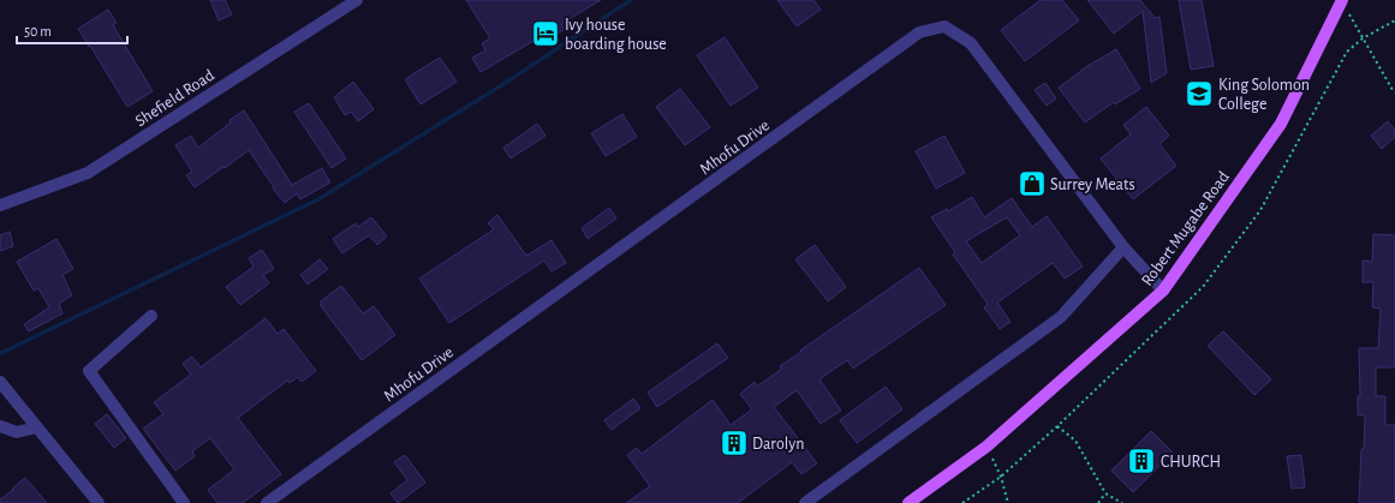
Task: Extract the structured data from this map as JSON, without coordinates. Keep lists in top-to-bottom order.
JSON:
{
  "streets": {
    "main road": ["Robert Mugabe Road"],
    "street": ["Shefield Road", "Mhofu Drive"]
  },
  "crossings": [
    ["Mhofu Drive", "Robert Mugabe Road"]
  ],
  "places": {
    "hotel": ["Ivy house boarding house"],
    "school or university": ["King Solomon College"],
    "shop": ["Surrey Meats"],
    "building": ["Darolyn", "CHURCH"]
  },
  "scale_bar": "50 m"
}
